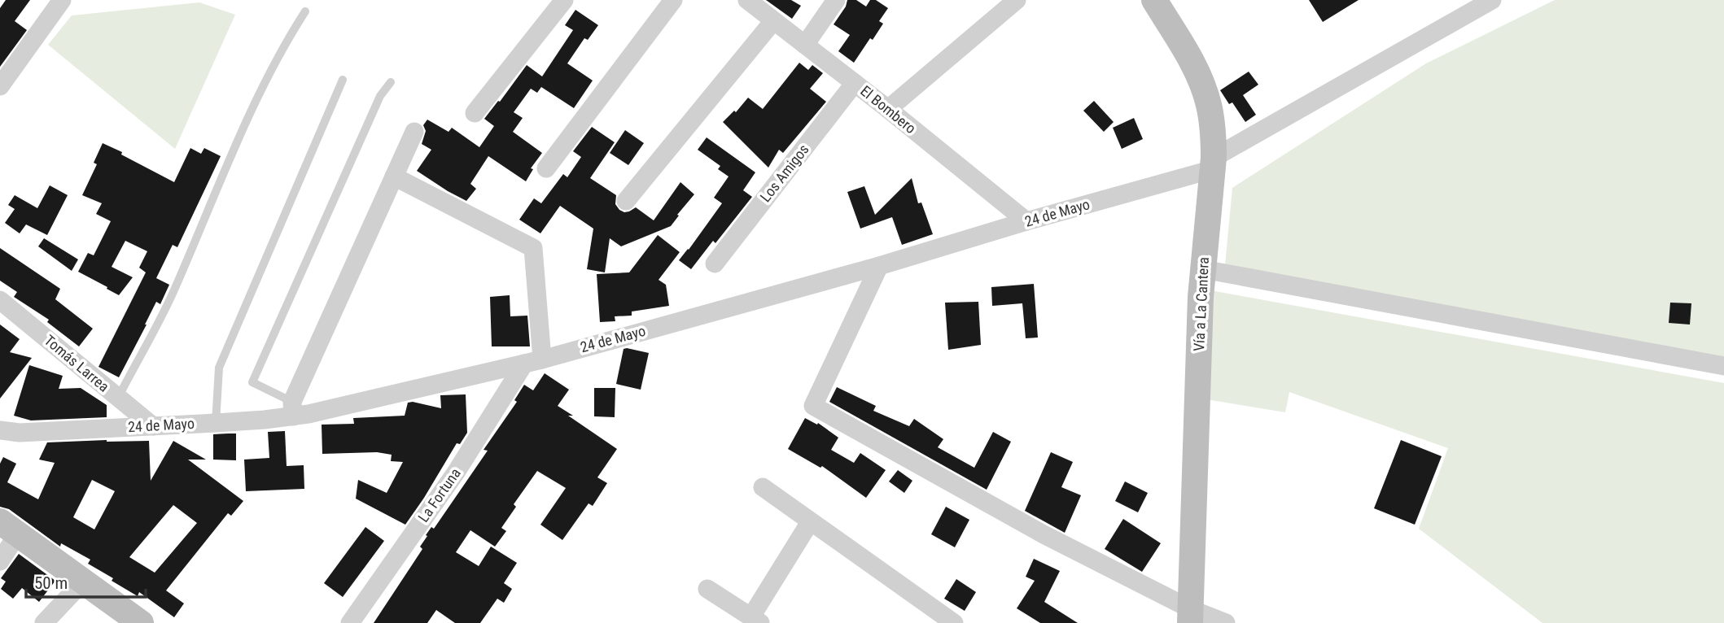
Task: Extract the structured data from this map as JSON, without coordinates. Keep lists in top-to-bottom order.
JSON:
{
  "streets": {
    "main road": ["Vía a La Cantera"],
    "street": [
      "El Bombero",
      "Los Amigos",
      "24 de Mayo",
      "Tomás Larrea",
      "La Fortuna"
    ]
  },
  "crossings": [
    ["El Bombero", "Los Amigos"],
    ["El Bombero", "24 de Mayo"],
    ["24 de Mayo", "Vía a La Cantera"],
    ["24 de Mayo", "Tomás Larrea"],
    ["24 de Mayo", "La Fortuna"]
  ],
  "scale_bar": "50 m"
}
